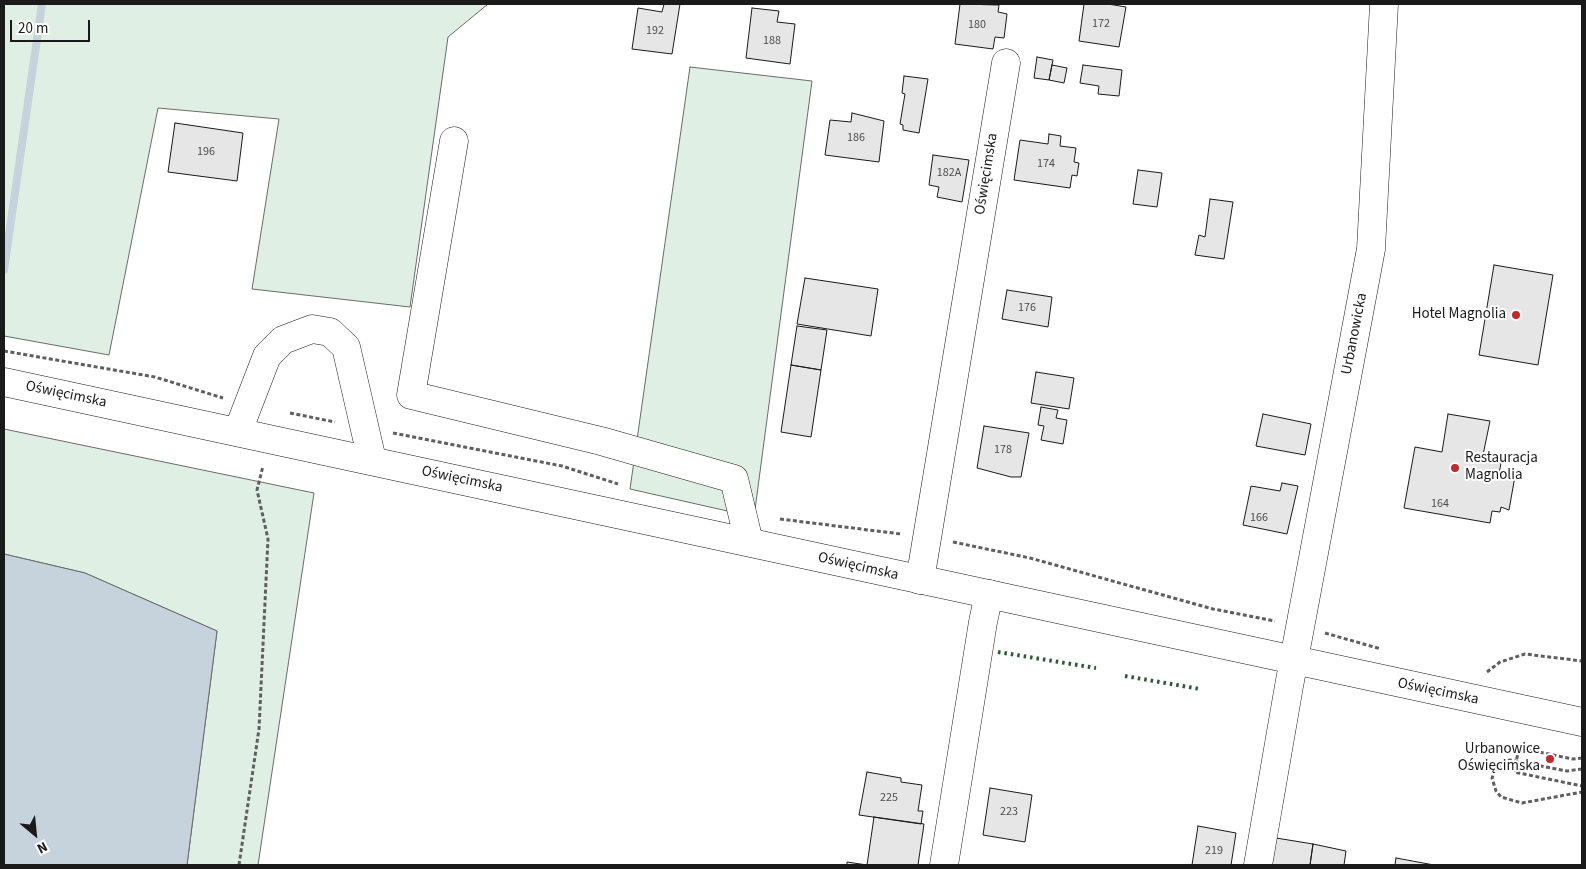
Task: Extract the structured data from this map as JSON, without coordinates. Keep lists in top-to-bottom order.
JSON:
{
  "streets": {
    "main road": ["Oświęcimska", "Urbanowicka"]
  },
  "crossings": [
    ["Oświęcimska", "Urbanowicka"]
  ],
  "places": ["Hotel Magnolia", "Restauracja Magnolia", "Urbanowice Oświęcimska"],
  "house_numbers": [
    "172",
    "180",
    "192",
    "188",
    "186",
    "196",
    "174",
    "182A",
    "176",
    "178",
    "164",
    "166",
    "225",
    "223",
    "219"
  ],
  "scale_bar": "20 m",
  "north": "bottom right"
}
